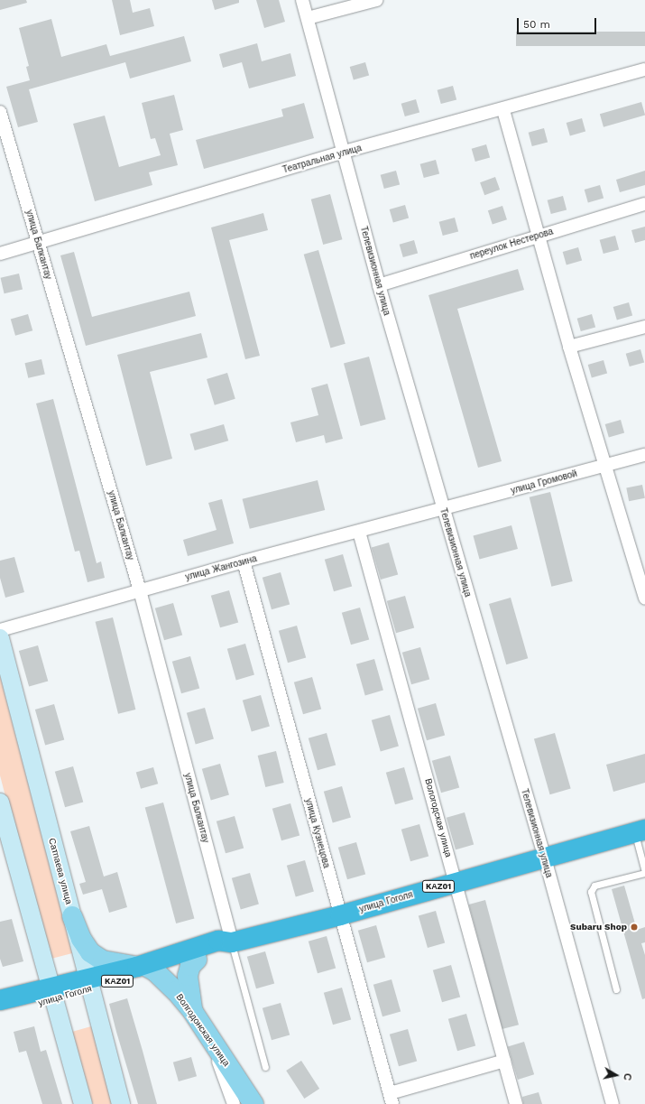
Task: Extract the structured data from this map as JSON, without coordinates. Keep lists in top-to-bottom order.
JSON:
{
  "streets": {
    "highway": ["KАZ01", "улица Гоголя"],
    "main road": ["Сатпаева улица", "Волгодонская улица"],
    "street": [
      "Театральная улица",
      "переулок Нестерова",
      "улица Балкантау",
      "Телевизионная улица",
      "улица Громовой",
      "улица Жангозина",
      "Вологодская улица",
      "улица Кузнецова"
    ]
  },
  "crossings": [
    ["Театральная улица", "улица Балкантау"],
    ["Театральная улица", "Телевизионная улица"],
    ["переулок Нестерова", "Телевизионная улица"],
    ["улица Балкантау", "улица Жангозина"],
    ["улица Балкантау", "улица Гоголя"],
    ["Телевизионная улица", "улица Громовой"],
    ["Телевизионная улица", "улица Жангозина"],
    ["Телевизионная улица", "улица Гоголя"],
    ["улица Громовой", "улица Жангозина"],
    ["улица Жангозина", "Вологодская улица"],
    ["улица Жангозина", "улица Кузнецова"],
    ["Вологодская улица", "улица Гоголя"],
    ["улица Кузнецова", "улица Гоголя"],
    ["Сатпаева улица", "улица Гоголя"],
    ["улица Гоголя", "Волгодонская улица"]
  ],
  "places": ["Subaru Shop"],
  "scale_bar": "50 m",
  "north": "right"
}
